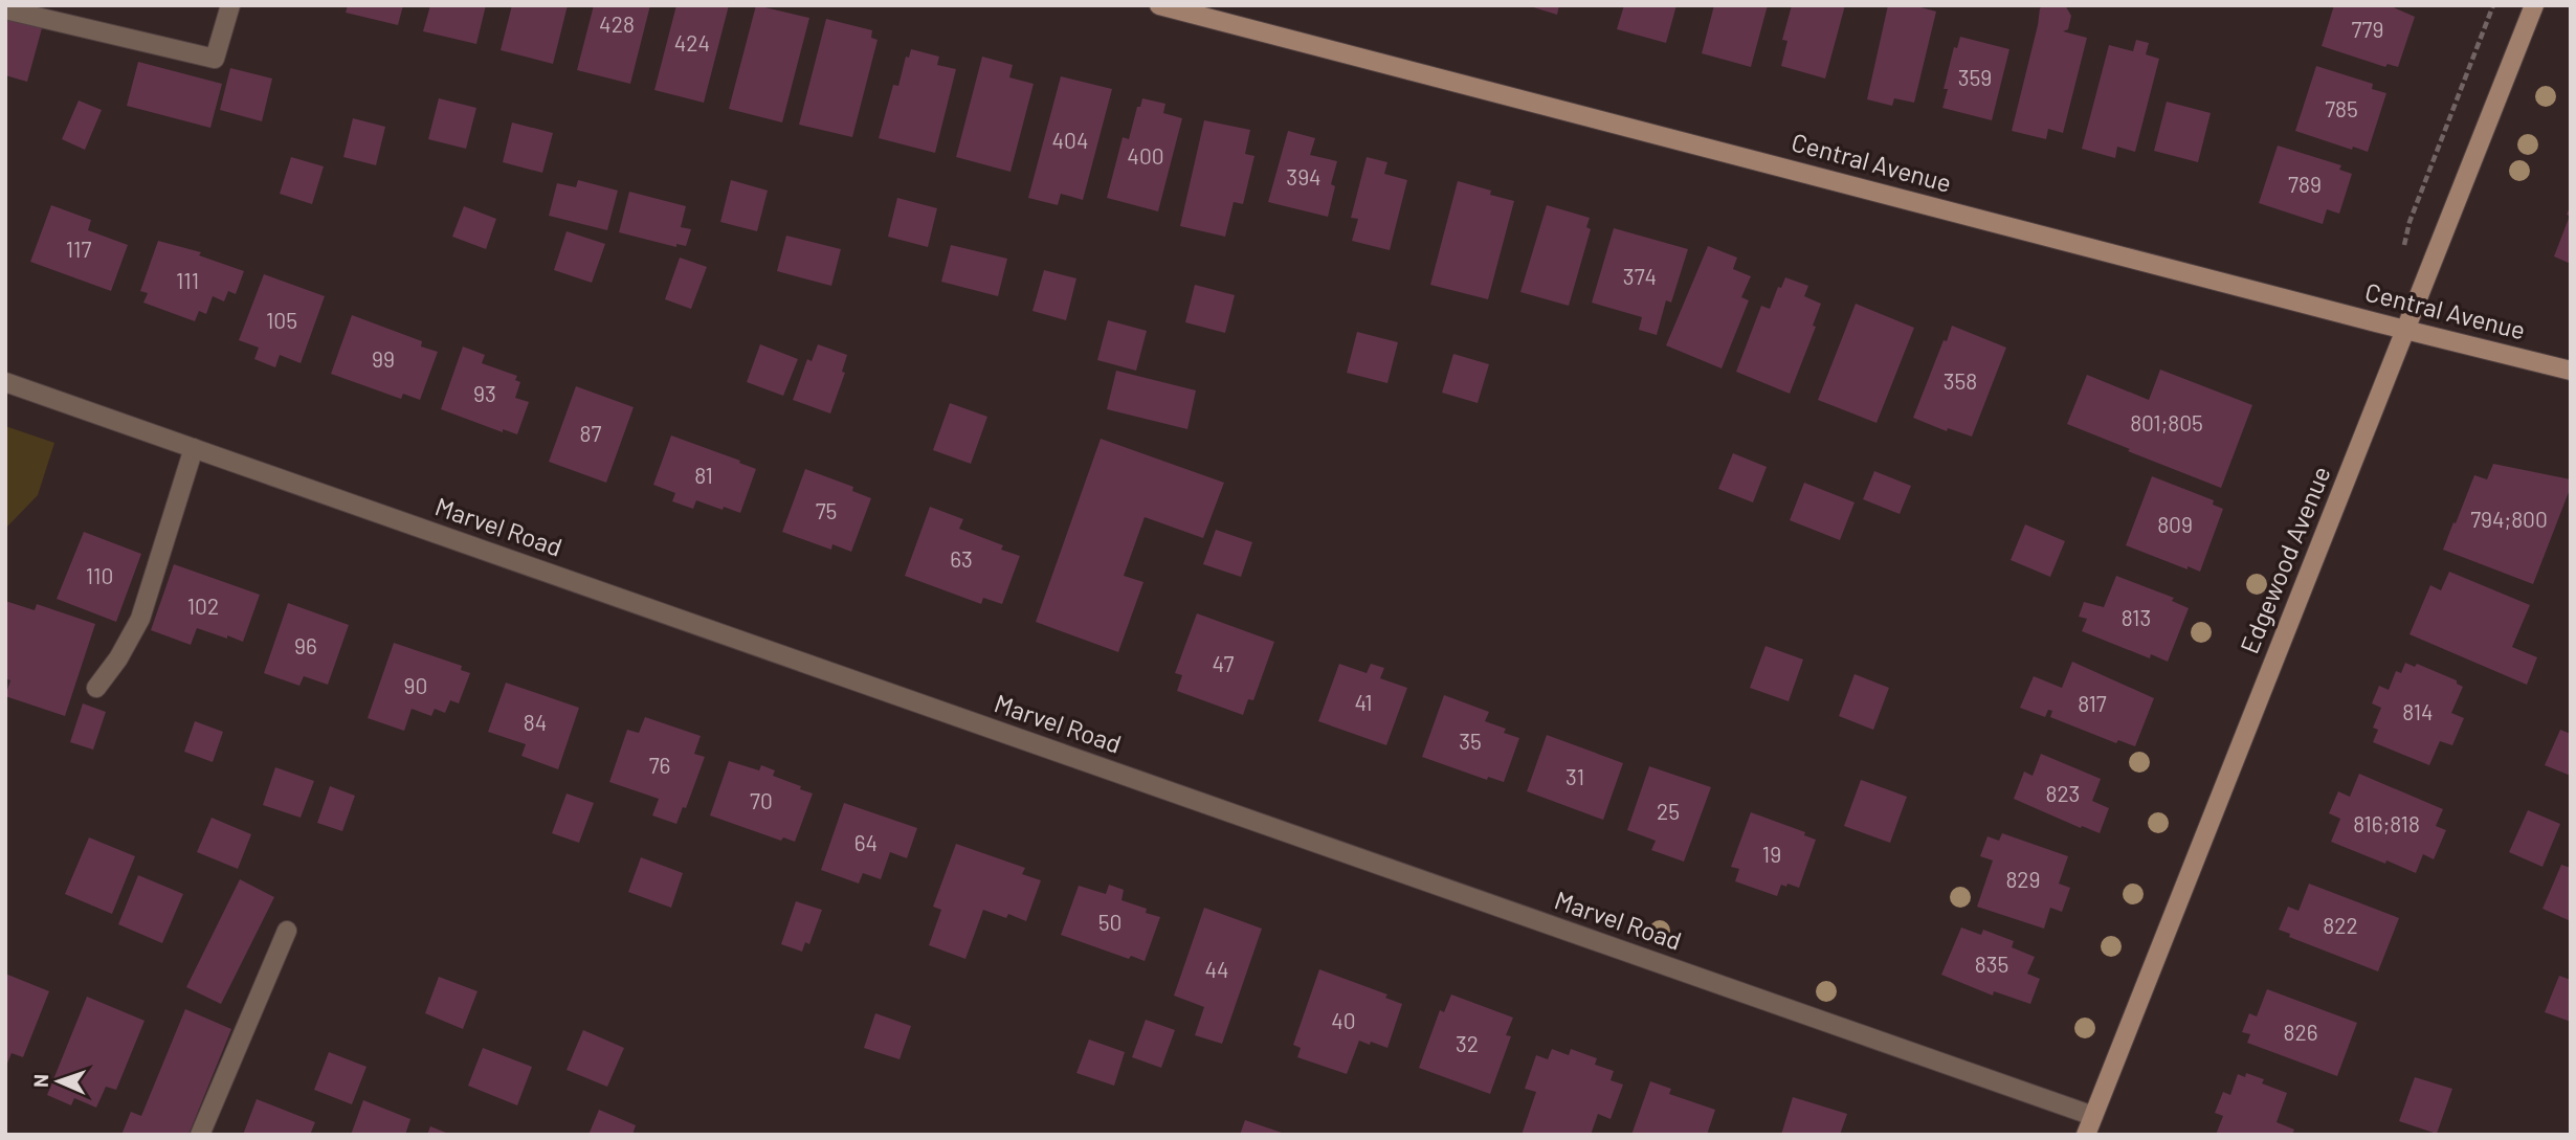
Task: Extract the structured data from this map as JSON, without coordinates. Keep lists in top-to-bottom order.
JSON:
{
  "streets": {
    "street": ["Central Avenue", "Marvel Road", "Edgewood Avenue"]
  },
  "crossings": [
    ["Central Avenue", "Edgewood Avenue"],
    ["Marvel Road", "Edgewood Avenue"]
  ],
  "house_numbers": [
    "428",
    "779",
    "424",
    "359",
    "785",
    "404",
    "400",
    "394",
    "789",
    "117",
    "374",
    "111",
    "105",
    "99",
    "358",
    "93",
    "801;805",
    "87",
    "81",
    "75",
    "794;800",
    "809",
    "63",
    "110",
    "102",
    "813",
    "96",
    "47",
    "90",
    "41",
    "817",
    "814",
    "84",
    "35",
    "76",
    "31",
    "823",
    "70",
    "25",
    "816;818",
    "64",
    "19",
    "829",
    "50",
    "822",
    "835",
    "44",
    "40",
    "826",
    "32"
  ],
  "north": "left"
}
